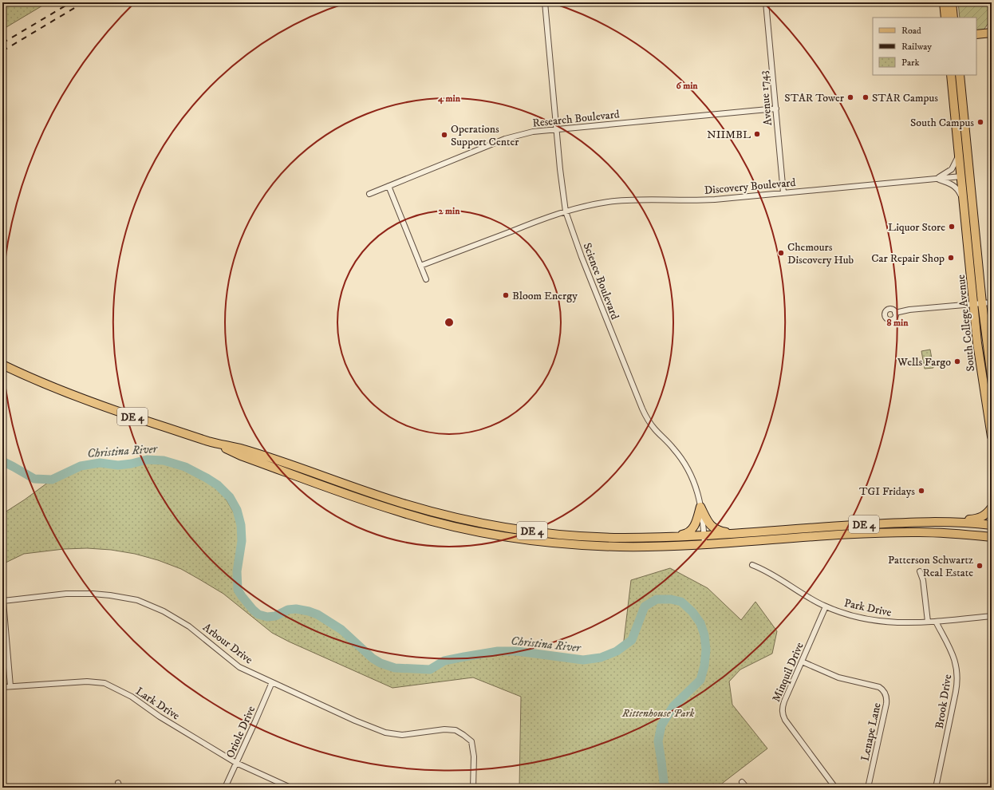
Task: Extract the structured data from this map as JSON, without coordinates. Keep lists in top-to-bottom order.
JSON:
{
  "streets": {
    "main road": ["South College Avenue", "DE 4"],
    "street": [
      "Avenue 1743",
      "Research Boulevard",
      "Discovery Boulevard",
      "Science Boulevard",
      "Park Drive",
      "Arbour Drive",
      "Minquil Drive",
      "Brook Drive",
      "Lark Drive",
      "Oriole Drive",
      "Lenape Lane"
    ]
  },
  "crossings": [
    ["Avenue 1743", "Research Boulevard"],
    ["Avenue 1743", "Discovery Boulevard"],
    ["Research Boulevard", "Science Boulevard"],
    ["Discovery Boulevard", "Science Boulevard"],
    ["Discovery Boulevard", "South College Avenue"],
    ["Science Boulevard", "DE 4"],
    ["Park Drive", "Minquil Drive"],
    ["Park Drive", "Brook Drive"],
    ["Arbour Drive", "Lark Drive"],
    ["Arbour Drive", "Oriole Drive"],
    ["Minquil Drive", "Lenape Lane"],
    ["Lark Drive", "Oriole Drive"]
  ],
  "water": ["Christina River"],
  "parks": ["Rittenhouse Park"],
  "places": [
    "STAR Tower",
    "STAR Campus",
    "South Campus",
    "NIIMBL",
    "Operations Support Center",
    "Liquor Store",
    "Chemours Discovery Hub",
    "Car Repair Shop",
    "Bloom Energy",
    "Wells Fargo",
    "TGI Fridays",
    "Patterson Schwartz Real Estate"
  ],
  "legend": ["Road", "Railway", "Park"],
  "rings": [
    "6 min",
    "4 min",
    "2 min",
    "8 min"
  ]
}
